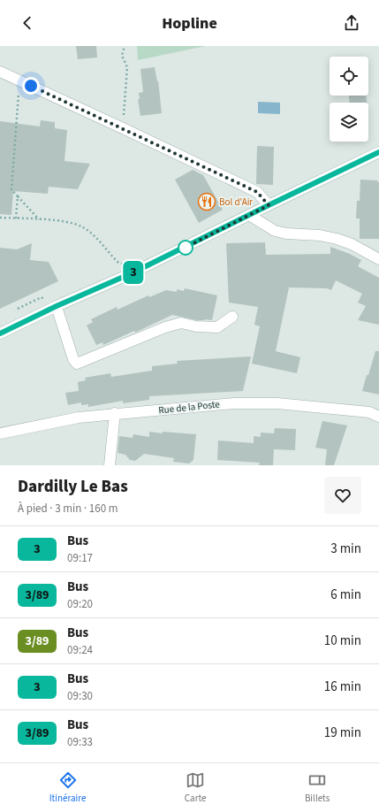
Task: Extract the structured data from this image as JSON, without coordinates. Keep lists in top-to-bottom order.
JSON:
{
  "streets": {
    "street": ["Rue de la Poste"]
  },
  "places": {
    "restaurant": ["Bol d'Air"]
  },
  "lines": ["bus line 3"],
  "page": {
    "header": "Hopline",
    "on_map": "3",
    "heading": ["Dardilly Le Bas", "À pied · 3 min · 160 m"],
    "list": [
      {
        "mark": "3",
        "name": "Bus",
        "note": "09:17",
        "value": "3 min"
      },
      {
        "mark": "3/89",
        "name": "Bus",
        "note": "09:20",
        "value": "6 min"
      },
      {
        "mark": "3/89",
        "name": "Bus",
        "note": "09:24",
        "value": "10 min"
      },
      {
        "mark": "3",
        "name": "Bus",
        "note": "09:30",
        "value": "16 min"
      },
      {
        "mark": "3/89",
        "name": "Bus",
        "note": "09:33",
        "value": "19 min"
      }
    ],
    "tabs": ["Itinéraire", "Carte", "Billets"]
  }
}
